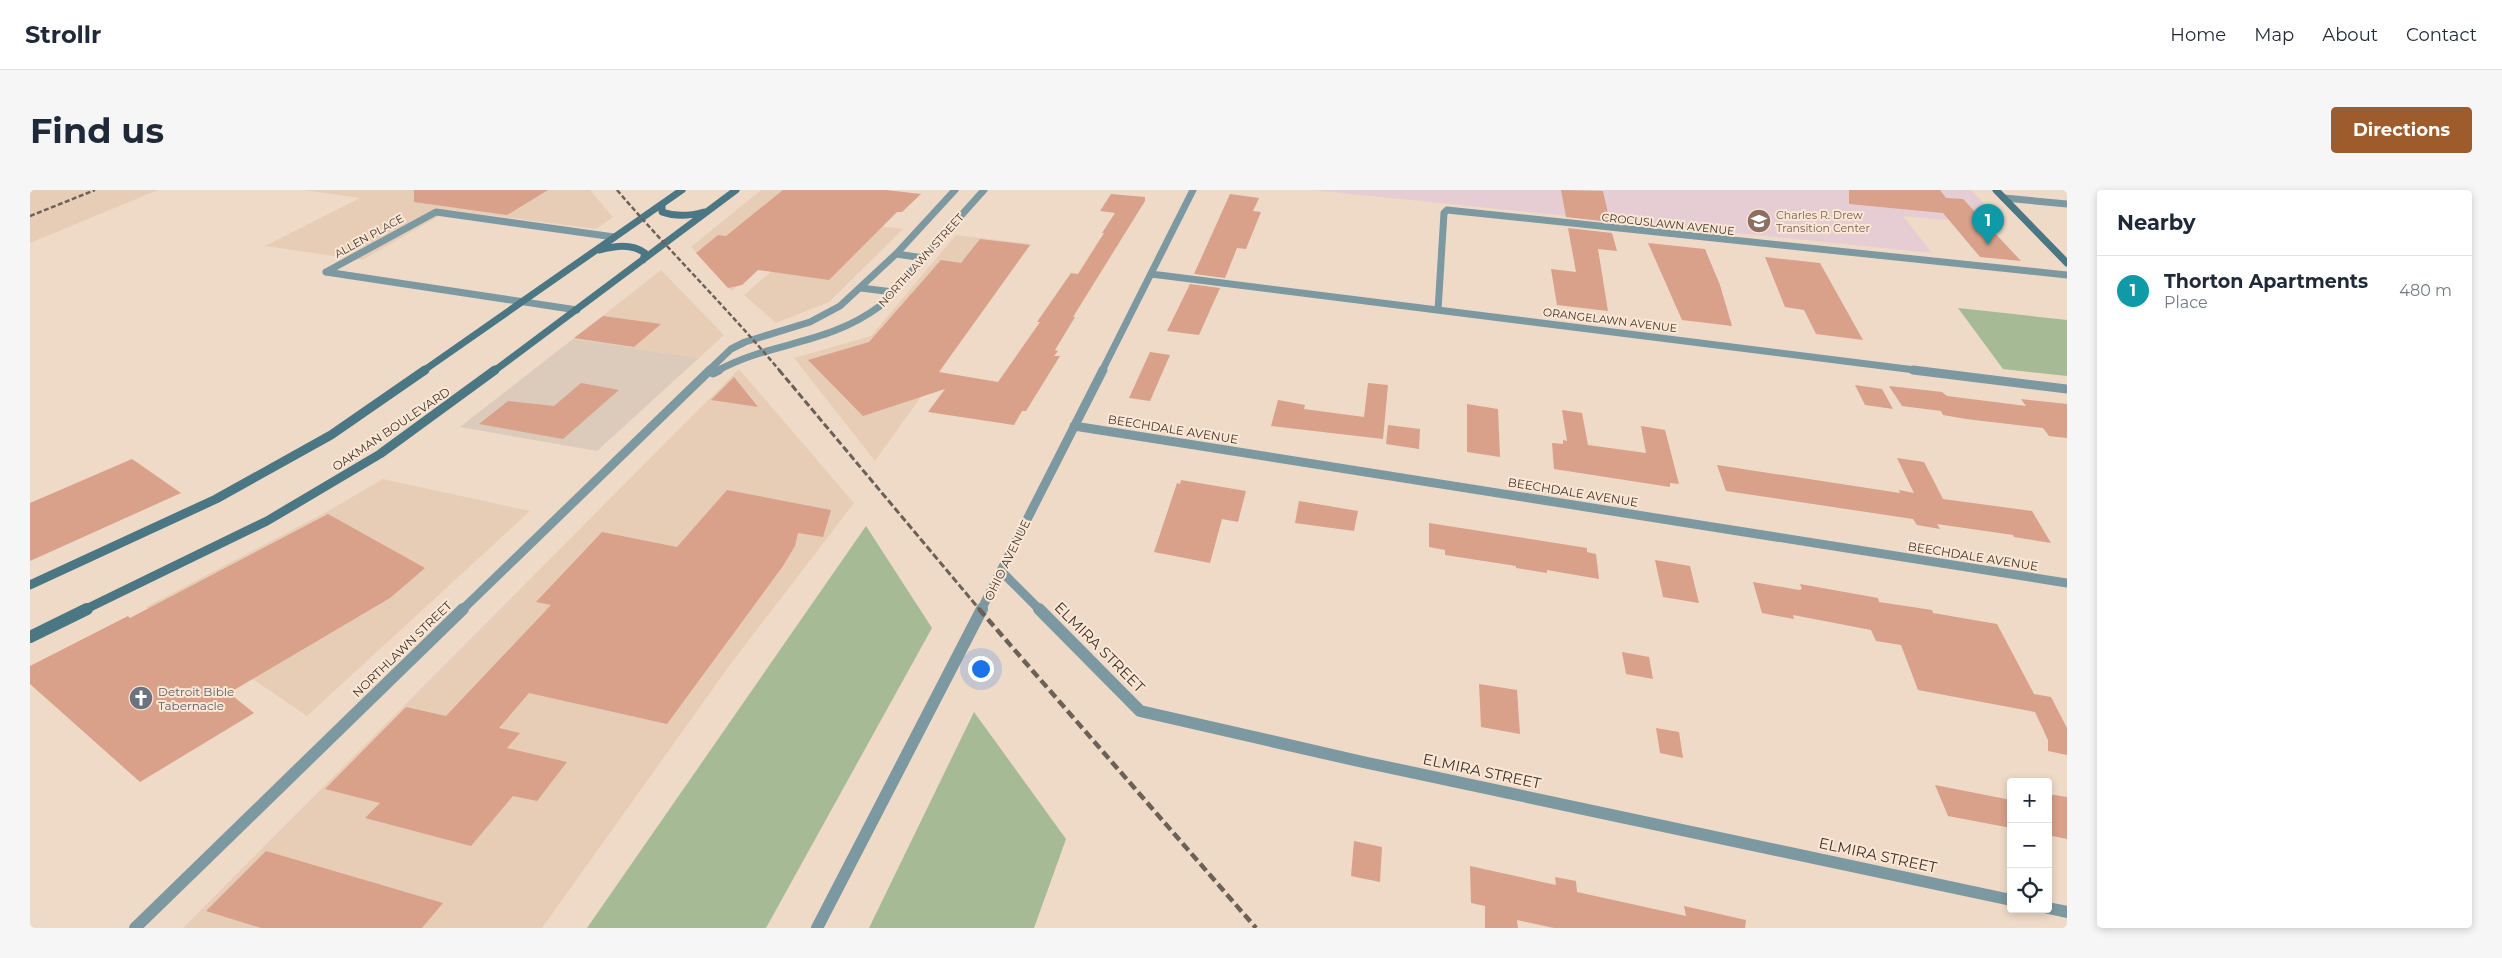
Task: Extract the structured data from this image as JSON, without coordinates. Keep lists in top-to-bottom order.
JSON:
{
  "streets": {
    "street": [
      "CROCUSLAWN AVENUE",
      "ALLEN PLACE",
      "NORTHLAWN STREET",
      "ORANGELAWN AVENUE",
      "OAKMAN BOULEVARD",
      "BEECHDALE AVENUE",
      "OHIO AVENUE",
      "ELMIRA STREET"
    ]
  },
  "crossings": [
    ["CROCUSLAWN AVENUE", "ORANGELAWN AVENUE"],
    ["ALLEN PLACE", "OAKMAN BOULEVARD"],
    ["ORANGELAWN AVENUE", "OHIO AVENUE"],
    ["BEECHDALE AVENUE", "OHIO AVENUE"],
    ["OHIO AVENUE", "ELMIRA STREET"]
  ],
  "places": {
    "school or university": ["Charles R. Drew Transition Center"],
    "church": ["Detroit Bible Tabernacle"]
  },
  "page": {
    "header": "Strollr",
    "nav": [
      "Home",
      "Map",
      "About",
      "Contact"
    ],
    "buttons": "Directions",
    "title": "Find us",
    "heading": "Nearby",
    "pins": "1",
    "list": [
      {
        "mark": "1",
        "name": "Thorton Apartments",
        "note": "Place",
        "value": "480 m"
      }
    ],
    "map_buttons": ["+", "−"]
  }
}
